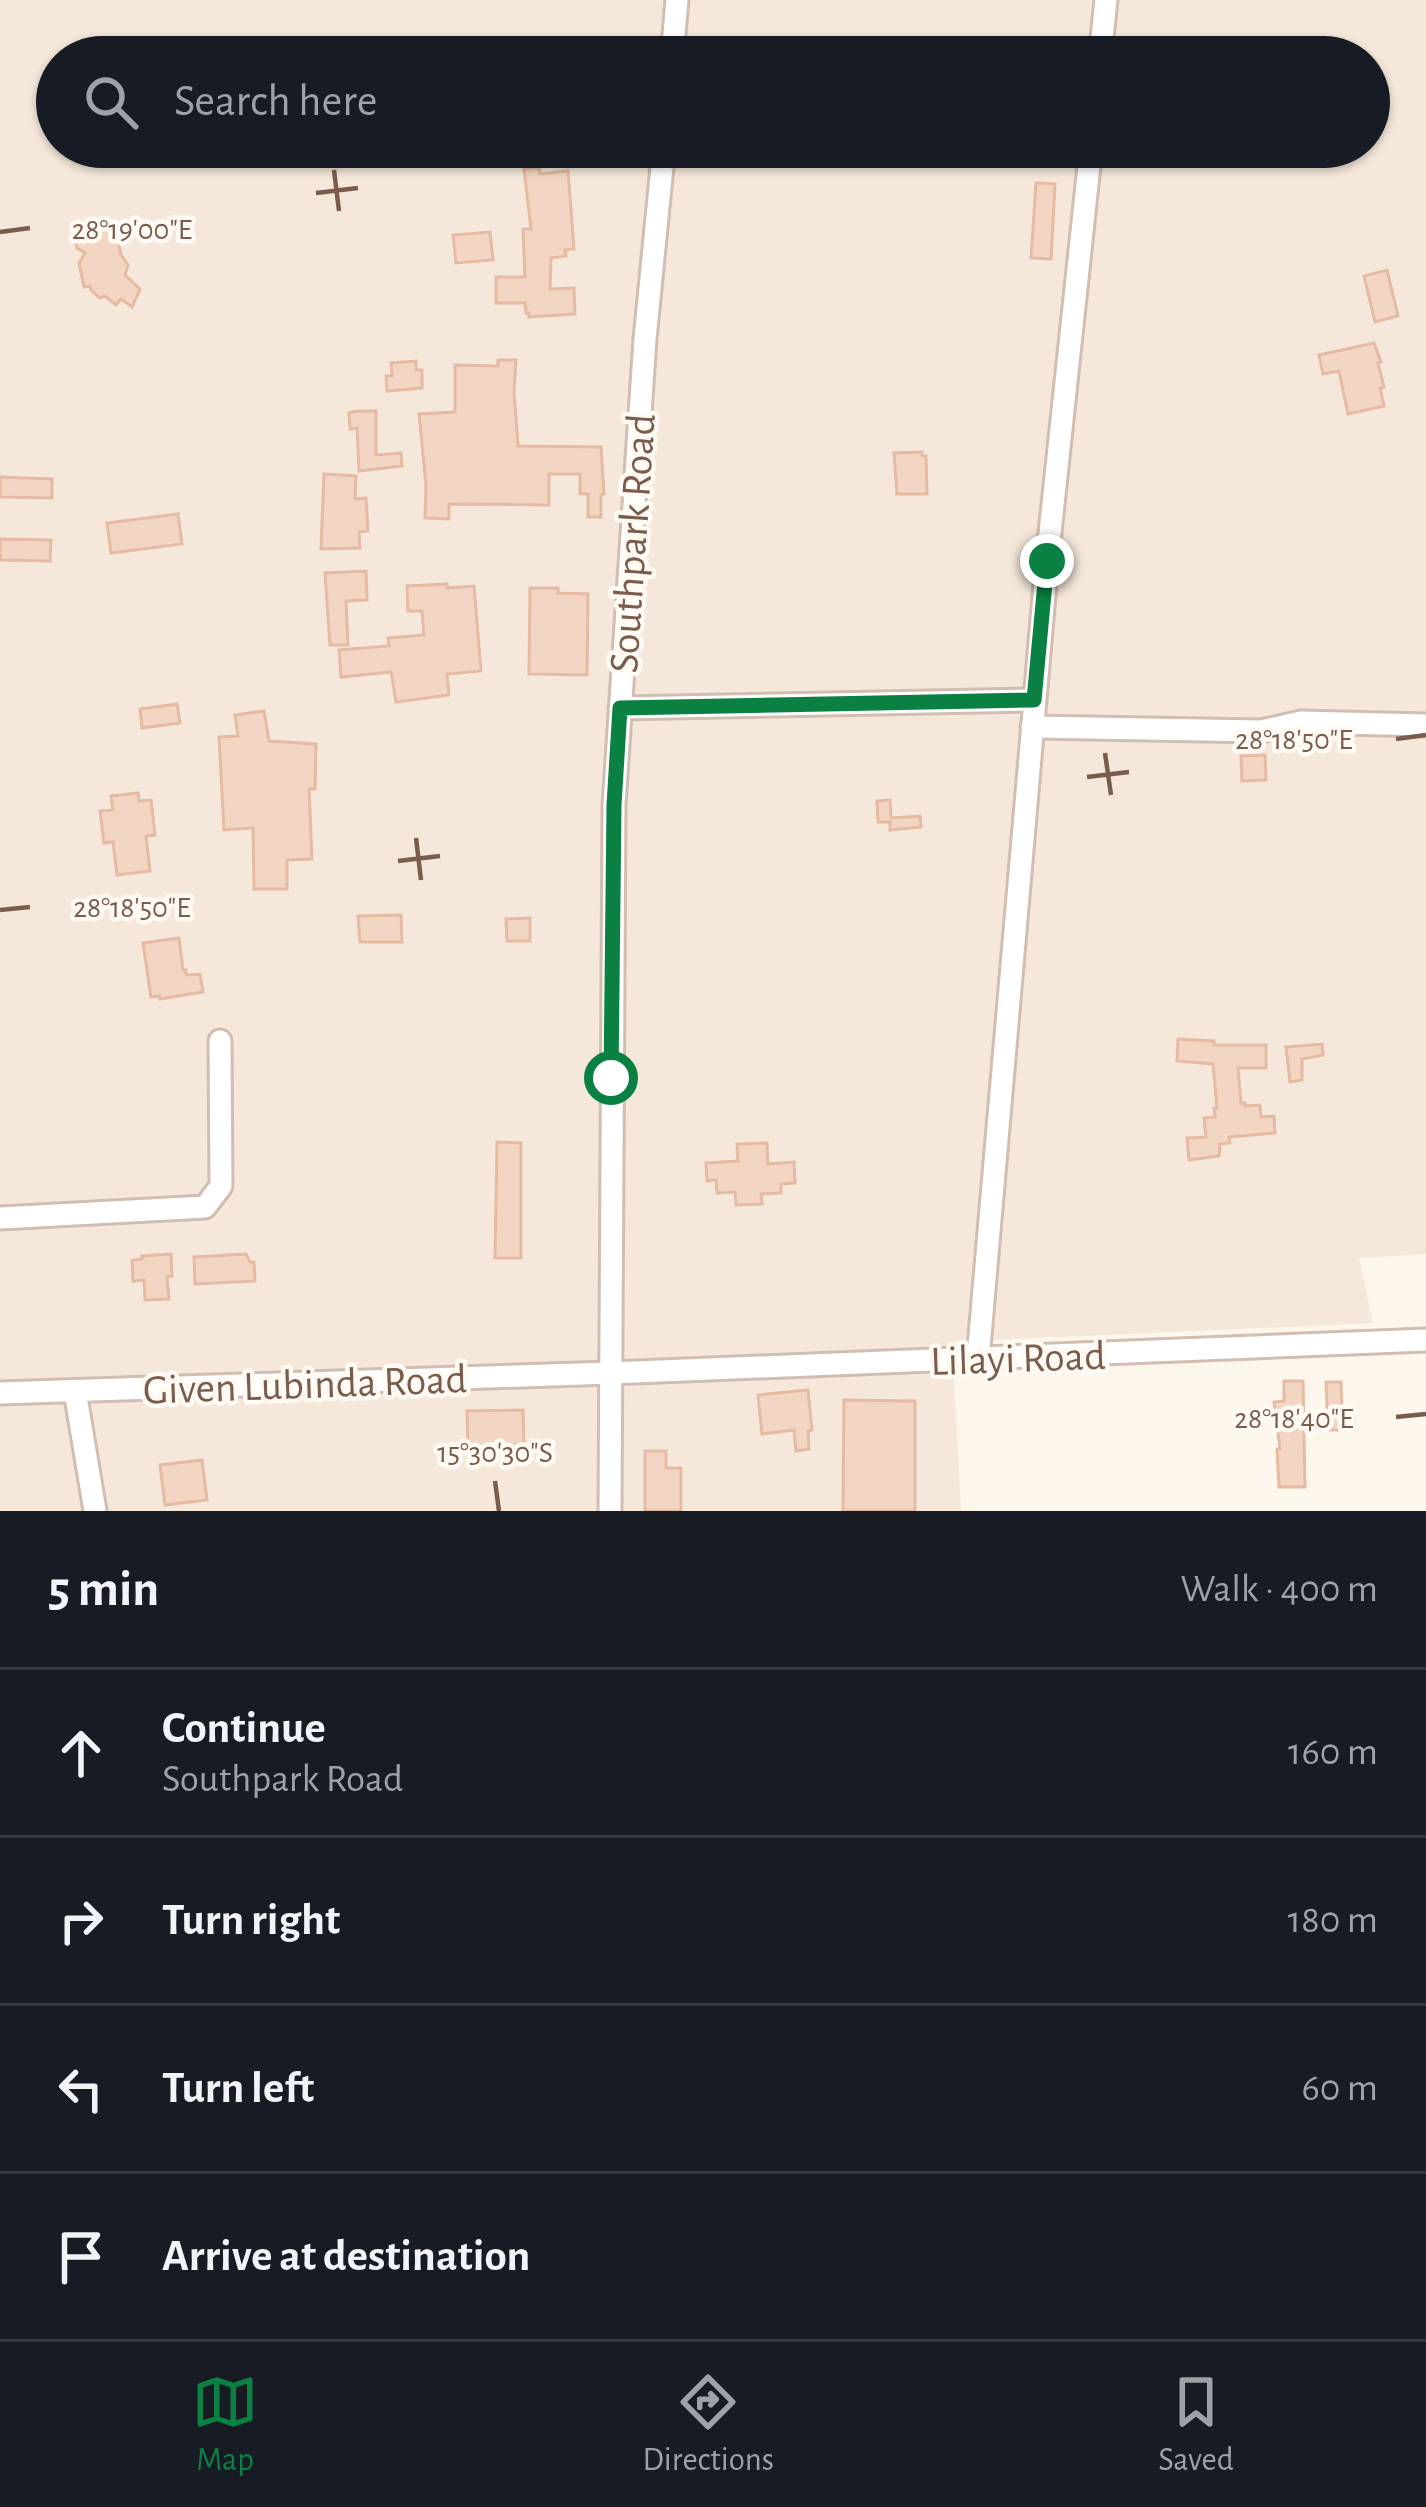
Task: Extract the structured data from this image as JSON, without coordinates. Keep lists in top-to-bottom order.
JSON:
{
  "streets": {
    "street": ["Southpark Road", "Lilayi Road", "Given Lubinda Road"]
  },
  "crossings": [
    ["Southpark Road", "Lilayi Road"],
    ["Southpark Road", "Given Lubinda Road"],
    ["Lilayi Road", "Given Lubinda Road"]
  ],
  "page": {
    "search": "Search here",
    "heading": ["5 min", "Walk · 400 m"],
    "list": [
      ["Continue", "Southpark Road", "160 m"],
      ["Turn right", "180 m"],
      ["Turn left", "60 m"],
      "Arrive at destination"
    ],
    "nav": ["Map", "Directions", "Saved"]
  },
  "coordinates": [
    "28°19'00\"E",
    "28°18'50\"E",
    "28°18'40\"E",
    "15°30'30\"S"
  ]
}
